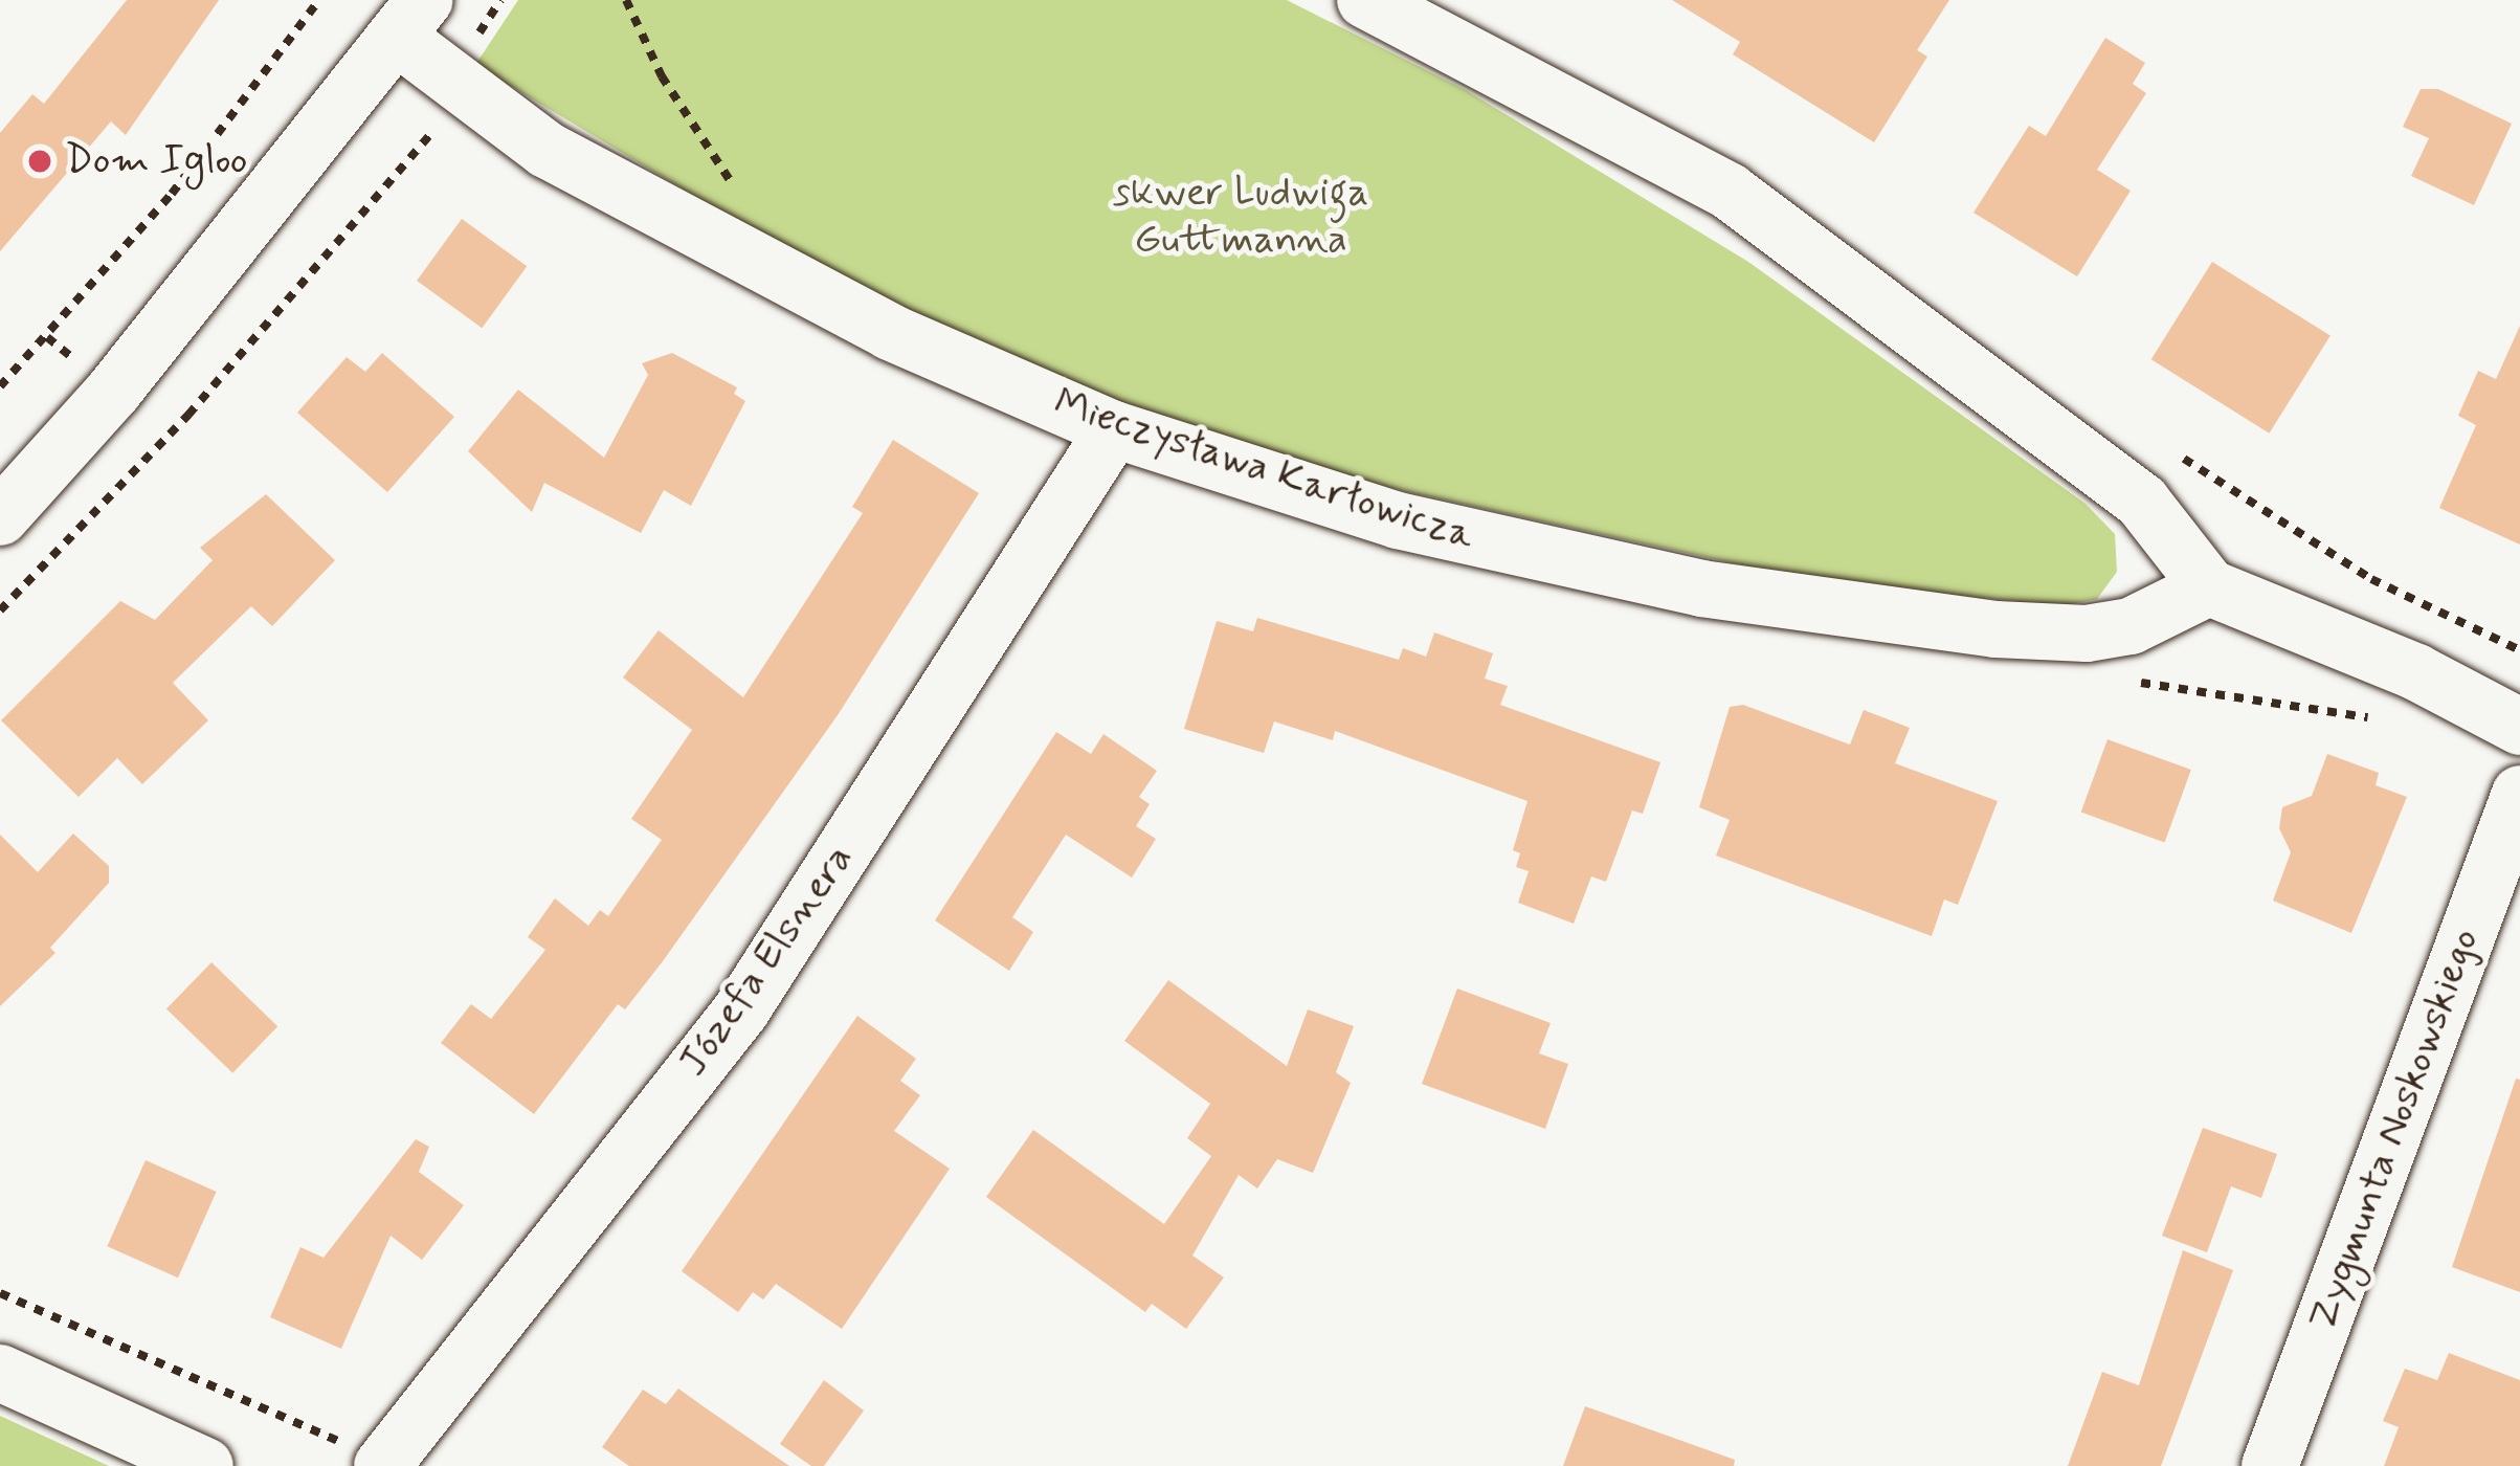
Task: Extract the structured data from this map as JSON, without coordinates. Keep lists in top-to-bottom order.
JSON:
{
  "streets": {
    "street": ["Mieczysława Karłowicza", "Józefa Elsnera", "Zygmunta Noskowskiego"]
  },
  "crossings": [
    ["Mieczysława Karłowicza", "Józefa Elsnera"]
  ],
  "parks": ["skwer Ludwiga Guttmanna"],
  "places": ["Dom Igloo"]
}
